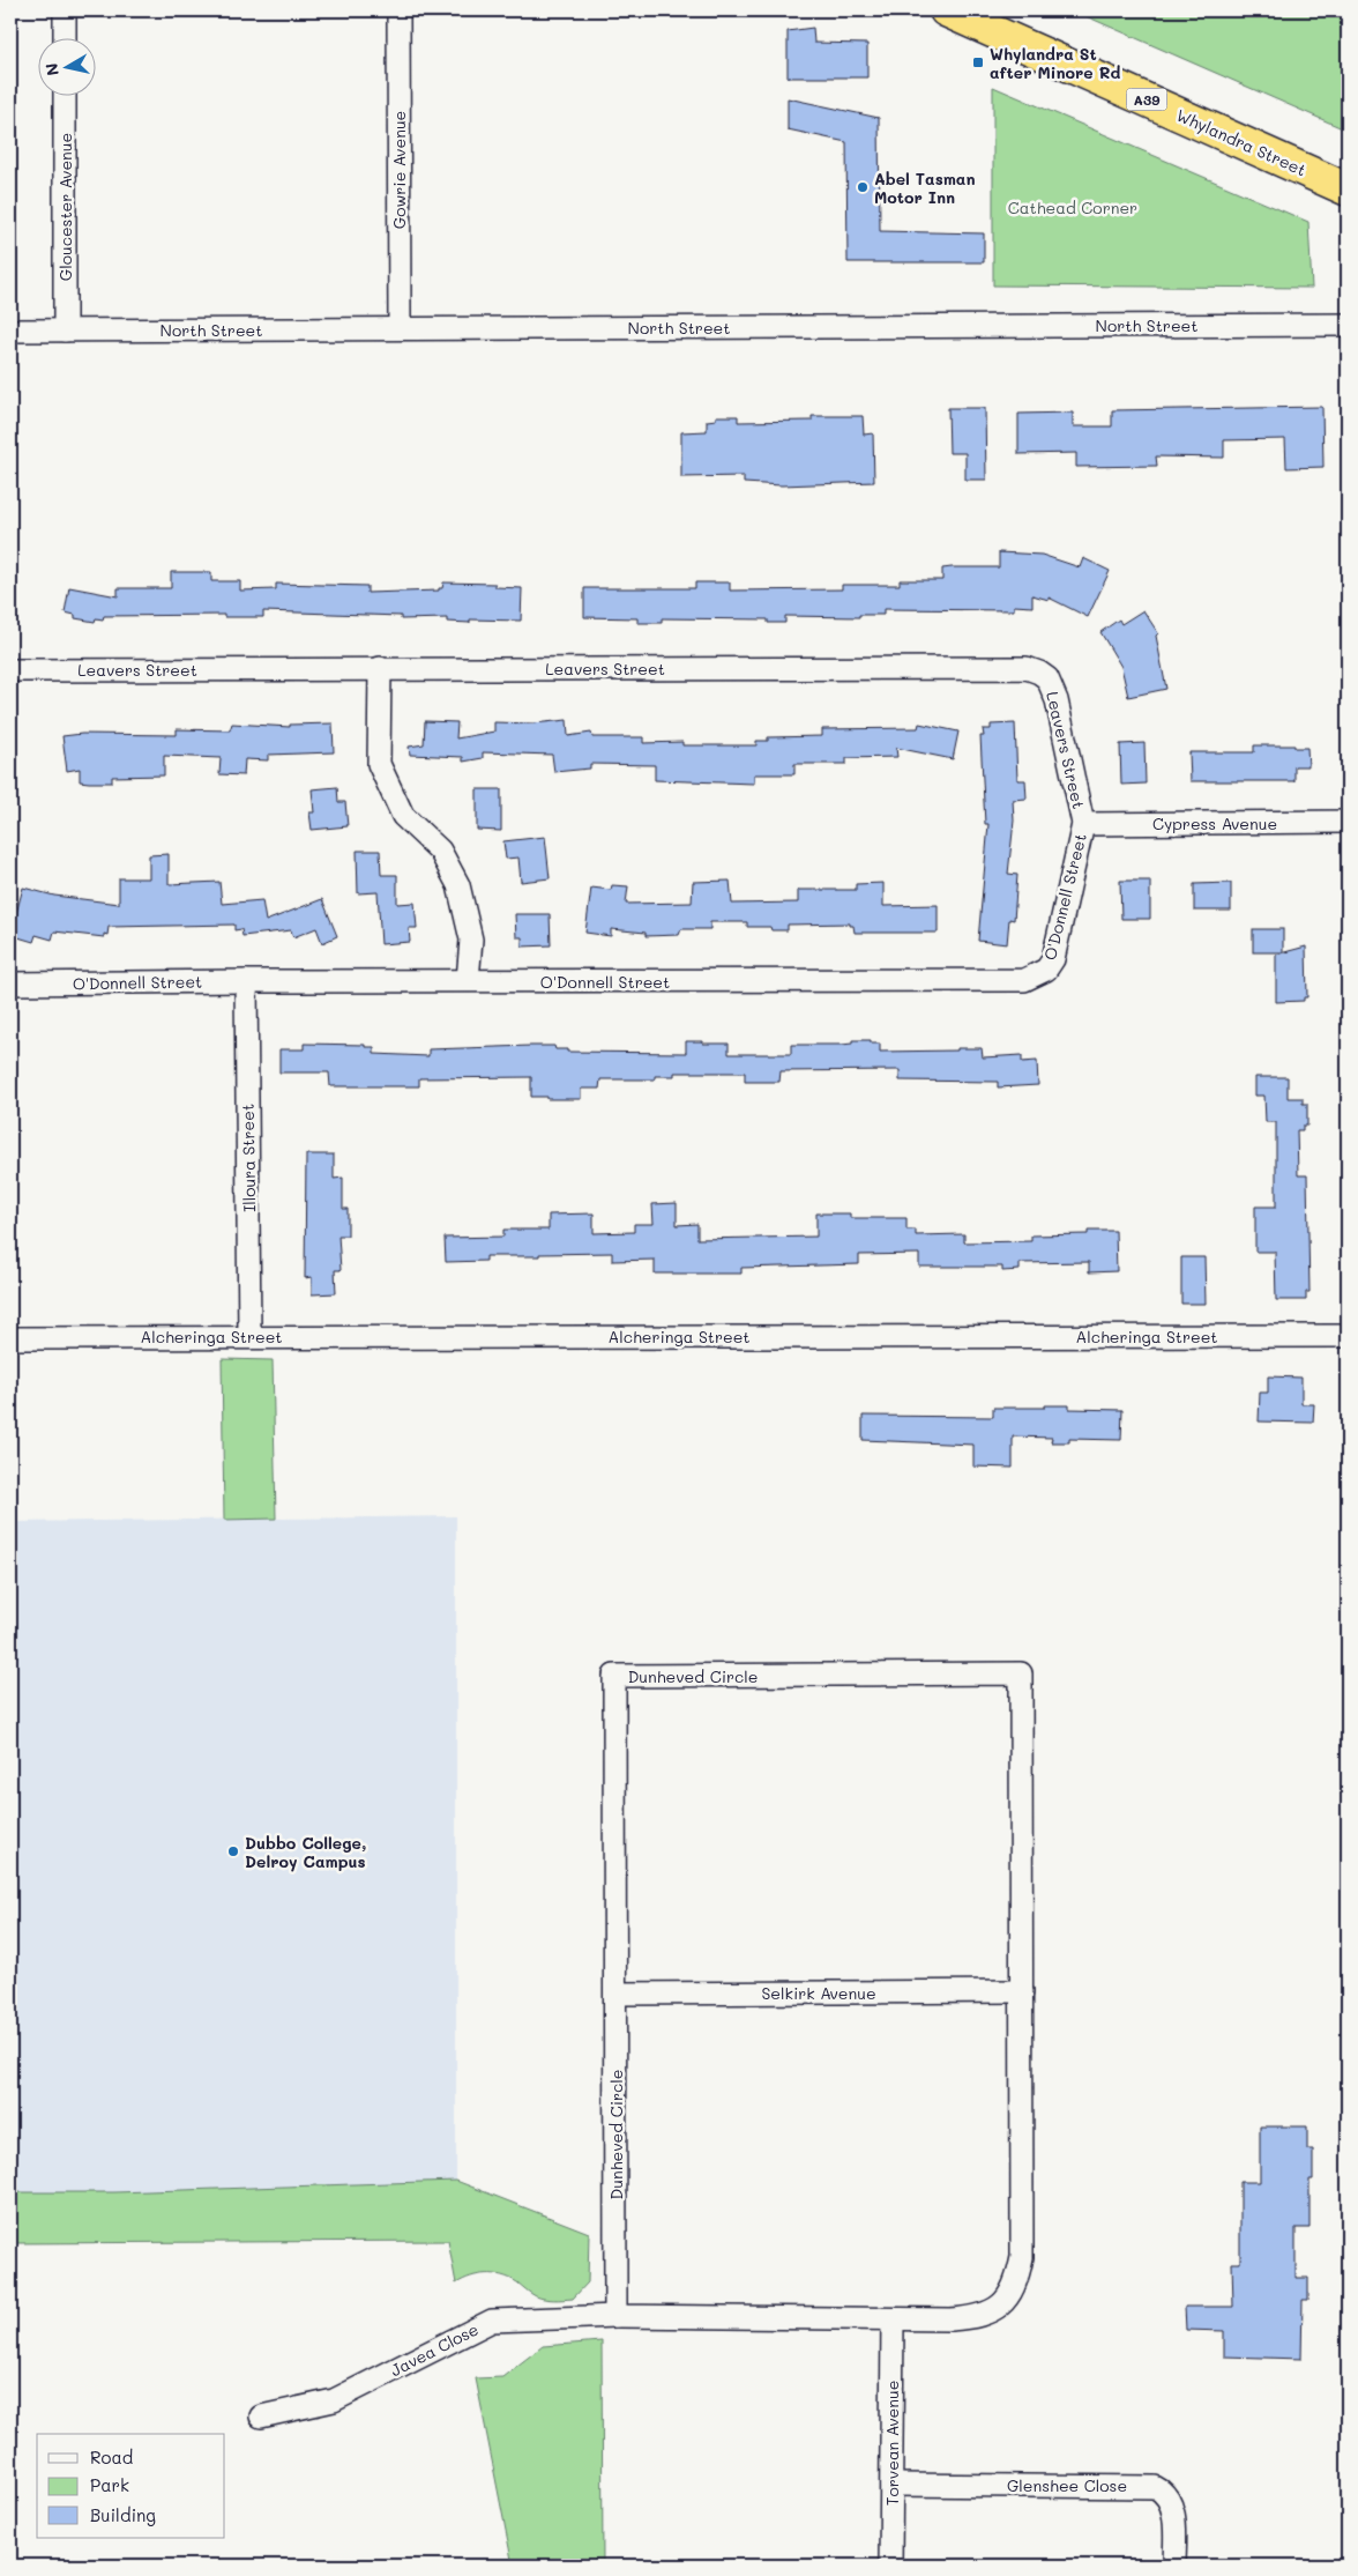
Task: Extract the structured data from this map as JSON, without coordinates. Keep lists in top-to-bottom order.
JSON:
{
  "streets": {
    "highway": ["A39", "Whylandra Street"],
    "street": [
      "Gowrie Avenue",
      "Gloucester Avenue",
      "North Street",
      "Leavers Street",
      "Cypress Avenue",
      "O'Donnell Street",
      "Illoura Street",
      "Alcheringa Street",
      "Dunheved Circle",
      "Selkirk Avenue",
      "Javea Close",
      "Torvean Avenue",
      "Glenshee Close"
    ]
  },
  "crossings": [
    ["Gowrie Avenue", "North Street"],
    ["Gloucester Avenue", "North Street"],
    ["Leavers Street", "Cypress Avenue"],
    ["Leavers Street", "O'Donnell Street"],
    ["Cypress Avenue", "O'Donnell Street"],
    ["O'Donnell Street", "Illoura Street"],
    ["Illoura Street", "Alcheringa Street"],
    ["Dunheved Circle", "Selkirk Avenue"],
    ["Dunheved Circle", "Javea Close"],
    ["Dunheved Circle", "Torvean Avenue"],
    ["Torvean Avenue", "Glenshee Close"]
  ],
  "parks": ["Cathead Corner"],
  "places": {
    "transit": ["Whylandra St after Minore Rd"],
    "other": ["Abel Tasman Motor Inn", "Dubbo College, Delroy Campus"]
  },
  "legend": ["Road", "Park", "Building"],
  "north": "left"
}
